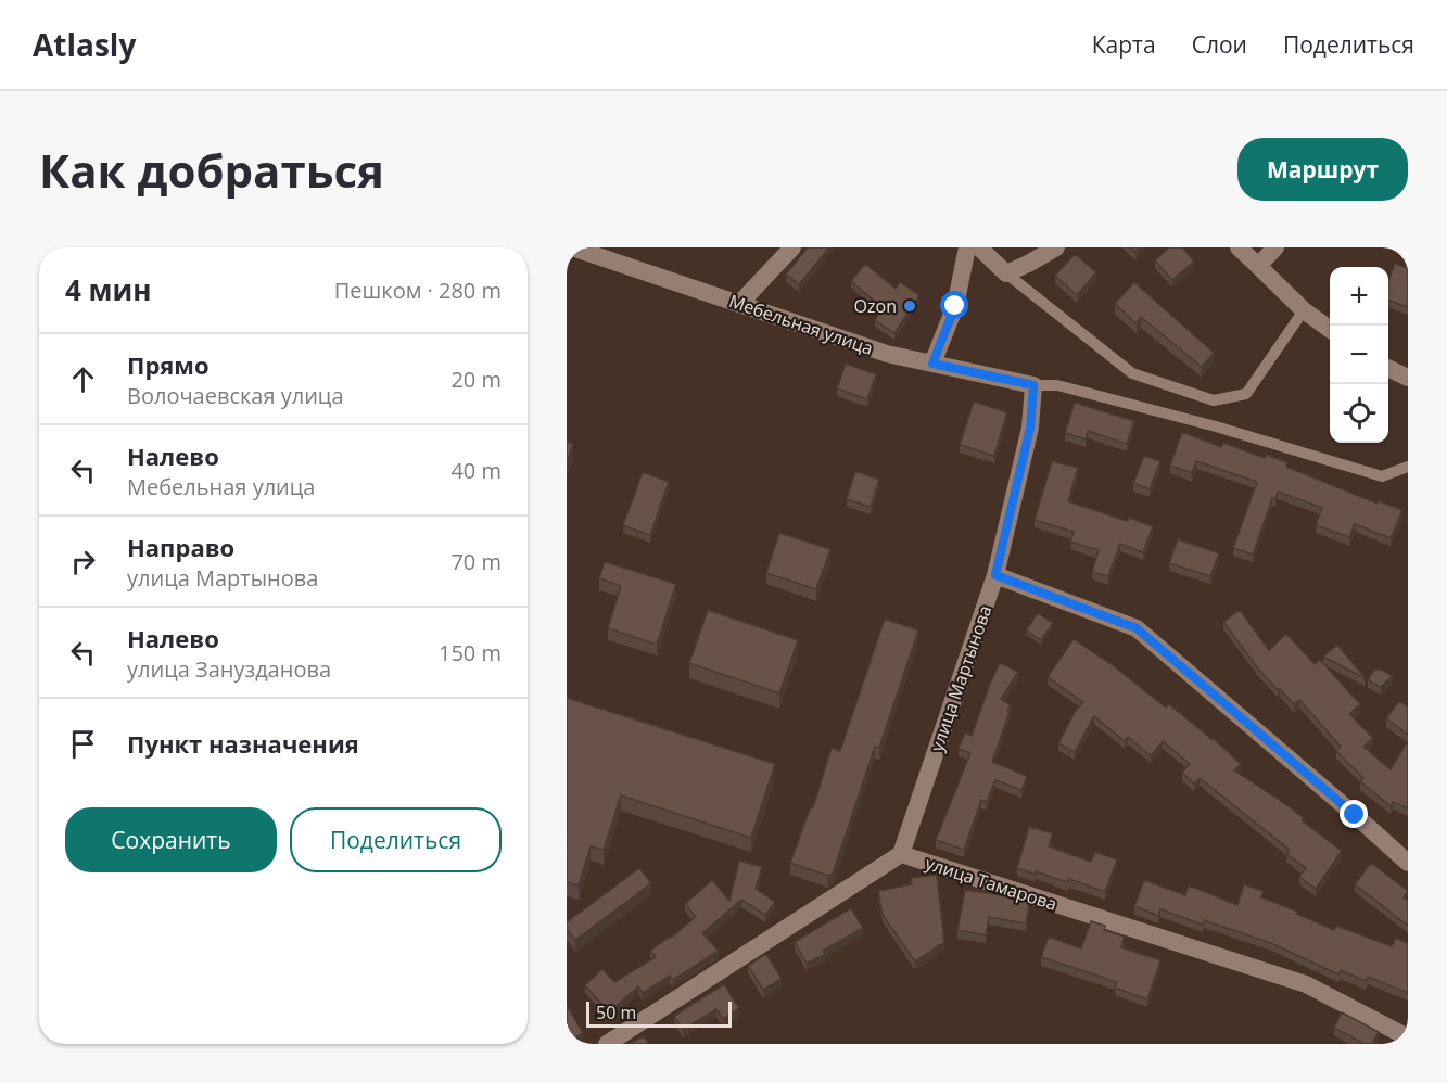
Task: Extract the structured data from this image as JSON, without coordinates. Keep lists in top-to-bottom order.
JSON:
{
  "streets": {
    "street": ["Мебельная улица", "улица Мартынова", "улица Тамарова"]
  },
  "crossings": [
    ["Мебельная улица", "улица Мартынова"],
    ["улица Мартынова", "улица Тамарова"]
  ],
  "places": ["Ozon"],
  "scale_bar": "50 m",
  "page": {
    "header": "Atlasly",
    "nav": ["Карта", "Слои", "Поделиться"],
    "buttons": [
      "Маршрут",
      ["Сохранить", "Поделиться"]
    ],
    "title": "Как добраться",
    "heading": ["4 мин", "Пешком · 280 m"],
    "map_buttons": ["+", "−"],
    "list": [
      ["Прямо", "Волочаевская улица", "20 m"],
      ["Налево", "Мебельная улица", "40 m"],
      ["Направо", "улица Мартынова", "70 m"],
      ["Налево", "улица Занузданова", "150 m"],
      "Пункт назначения"
    ],
    "scale": "50 m"
  }
}
